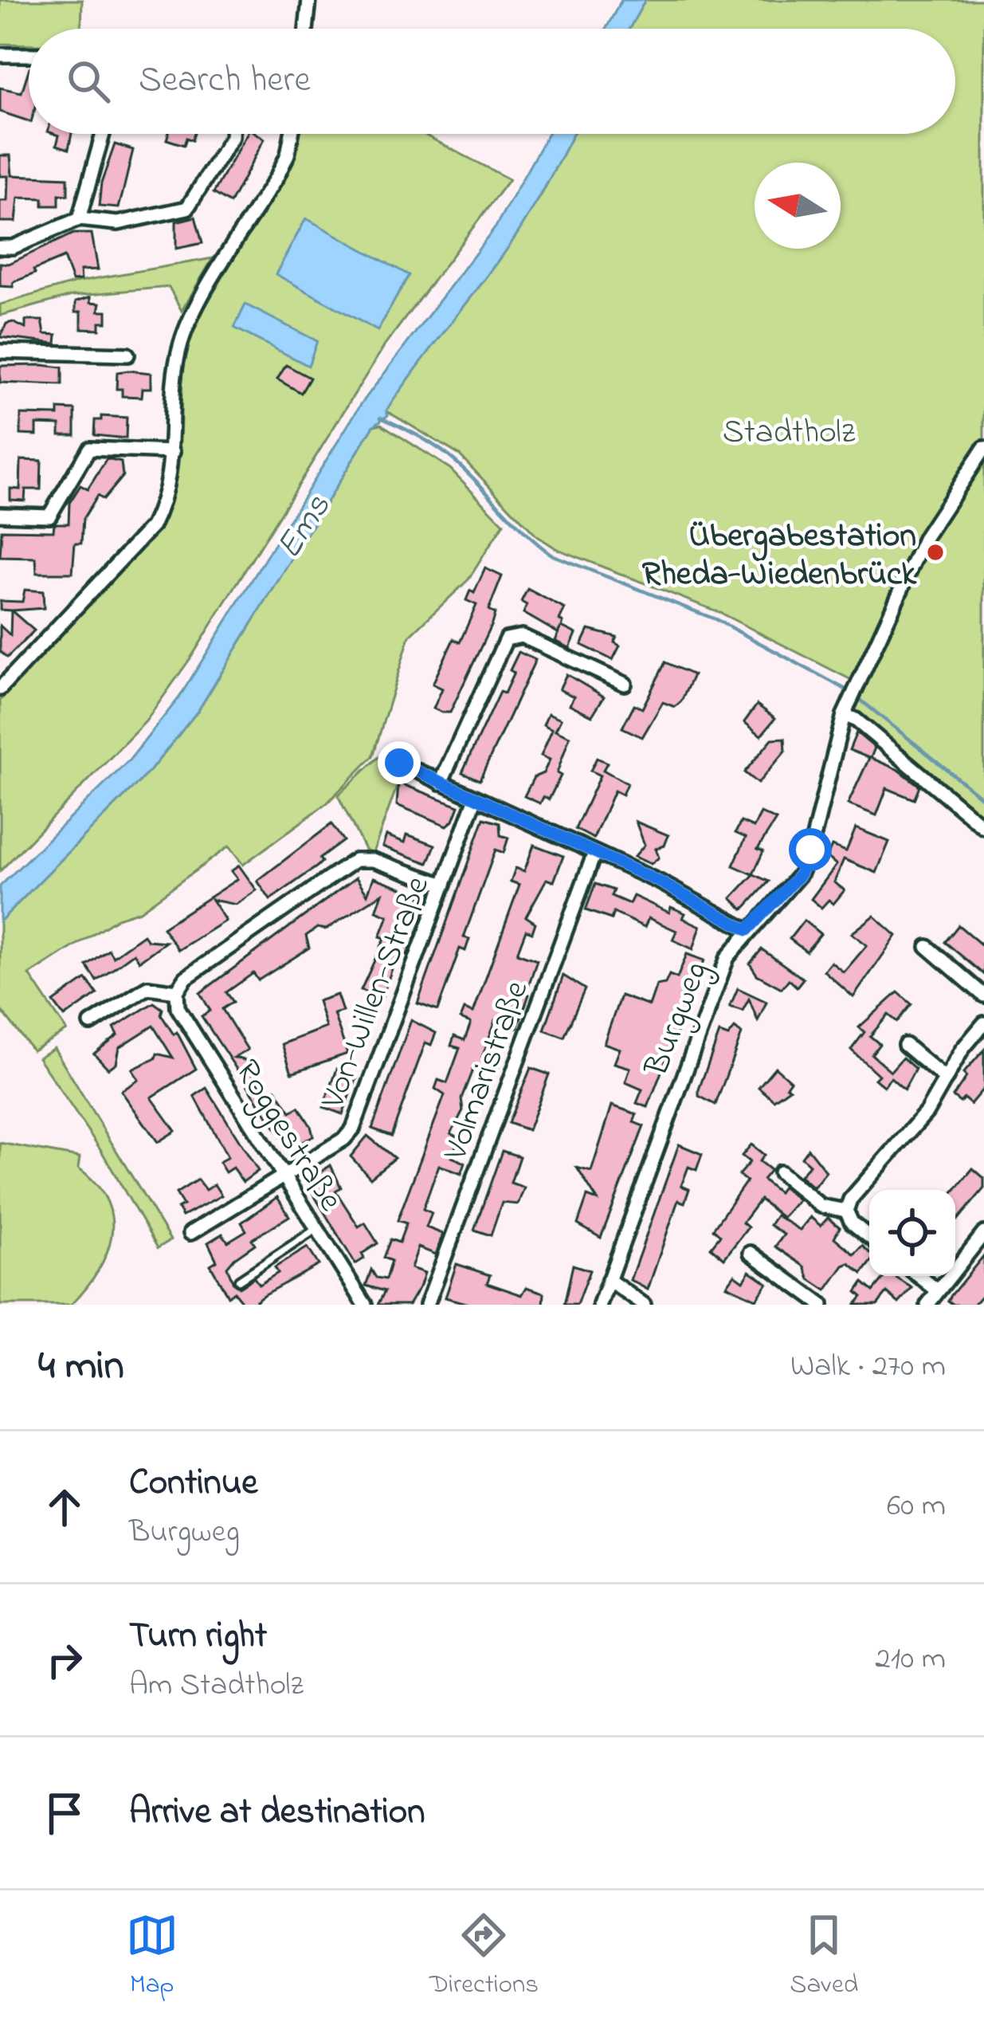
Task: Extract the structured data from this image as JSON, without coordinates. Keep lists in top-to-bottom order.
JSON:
{
  "streets": {
    "street": [
      "Von-Willen-Straße",
      "Burgweg",
      "Volmaristraße",
      "Roggestraße"
    ]
  },
  "crossings": [
    ["Von-Willen-Straße", "Roggestraße"]
  ],
  "water": ["Ems"],
  "parks": ["Stadtholz"],
  "places": ["Übergabestation Rheda-Wiedenbrück"],
  "north": "left",
  "page": {
    "search": "Search here",
    "heading": ["4 min", "Walk · 270 m"],
    "list": [
      ["Continue", "Burgweg", "60 m"],
      ["Turn right", "Am Stadtholz", "210 m"],
      "Arrive at destination"
    ],
    "nav": ["Map", "Directions", "Saved"]
  }
}
